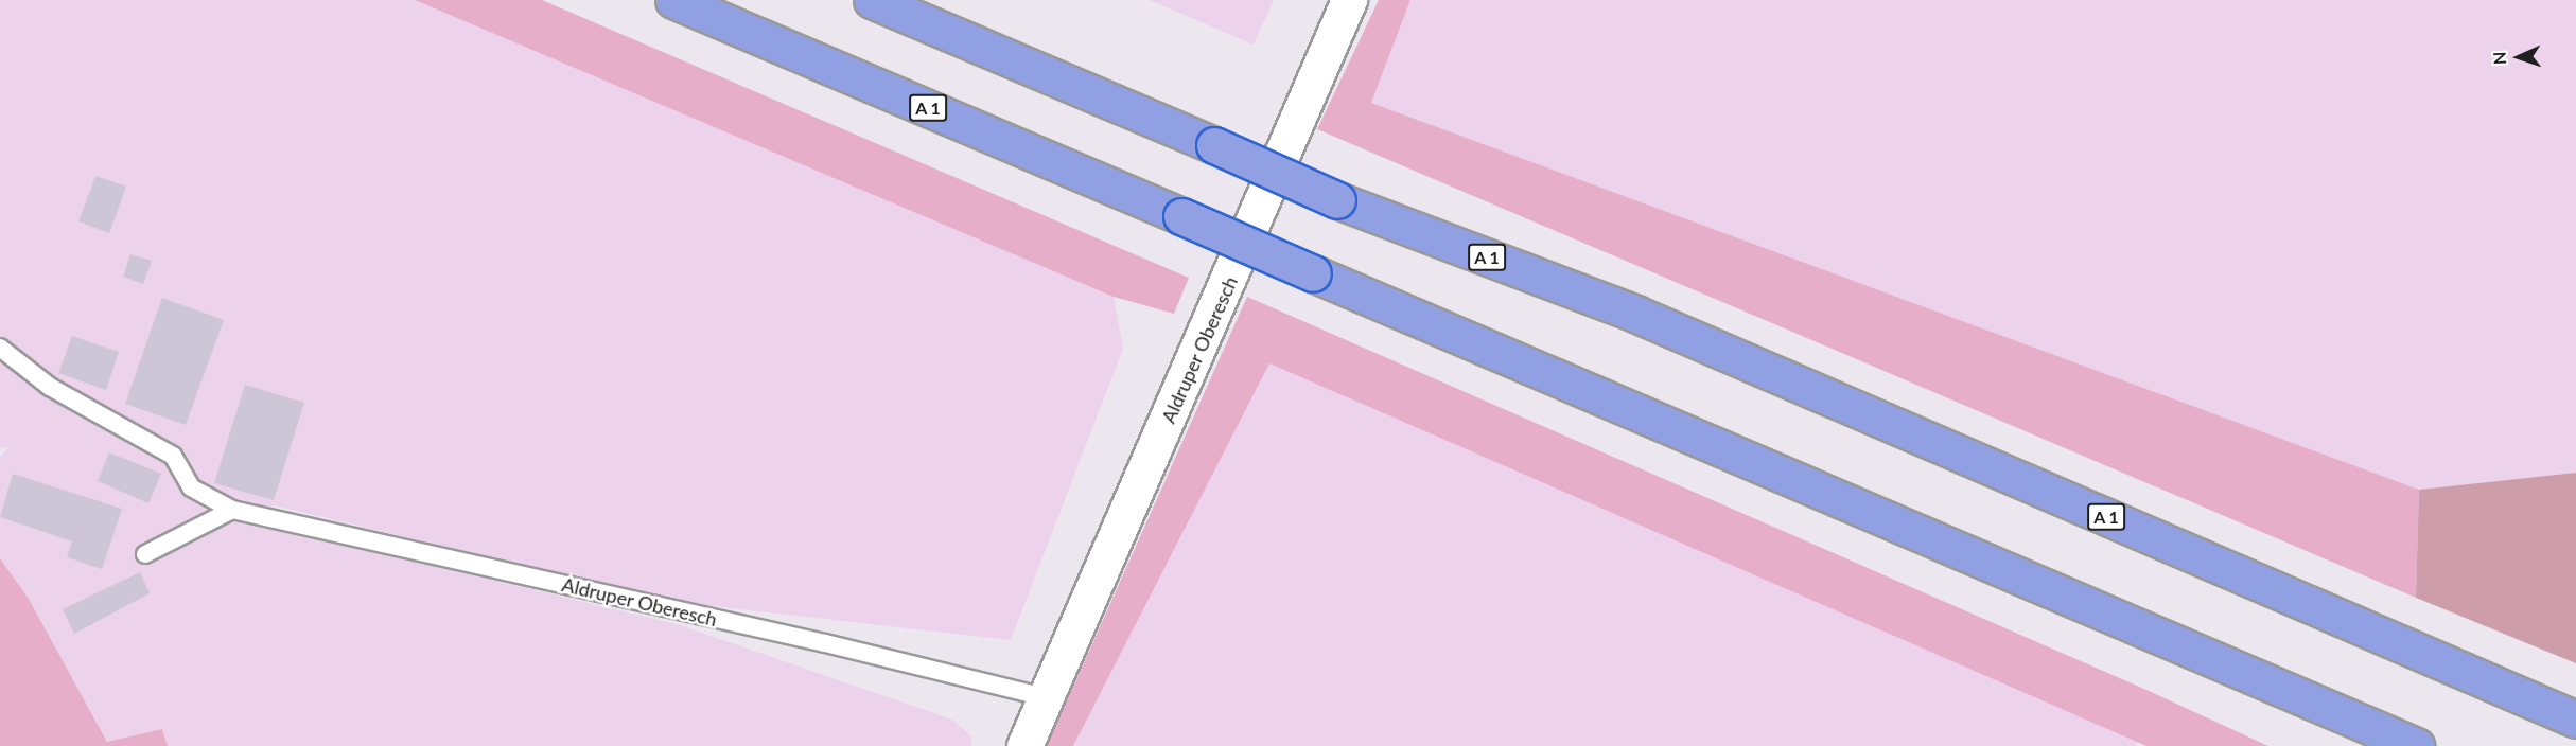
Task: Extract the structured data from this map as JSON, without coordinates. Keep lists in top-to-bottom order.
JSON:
{
  "streets": {
    "highway": ["A 1"],
    "street": ["Aldruper Oberesch"]
  },
  "north": "left"
}
